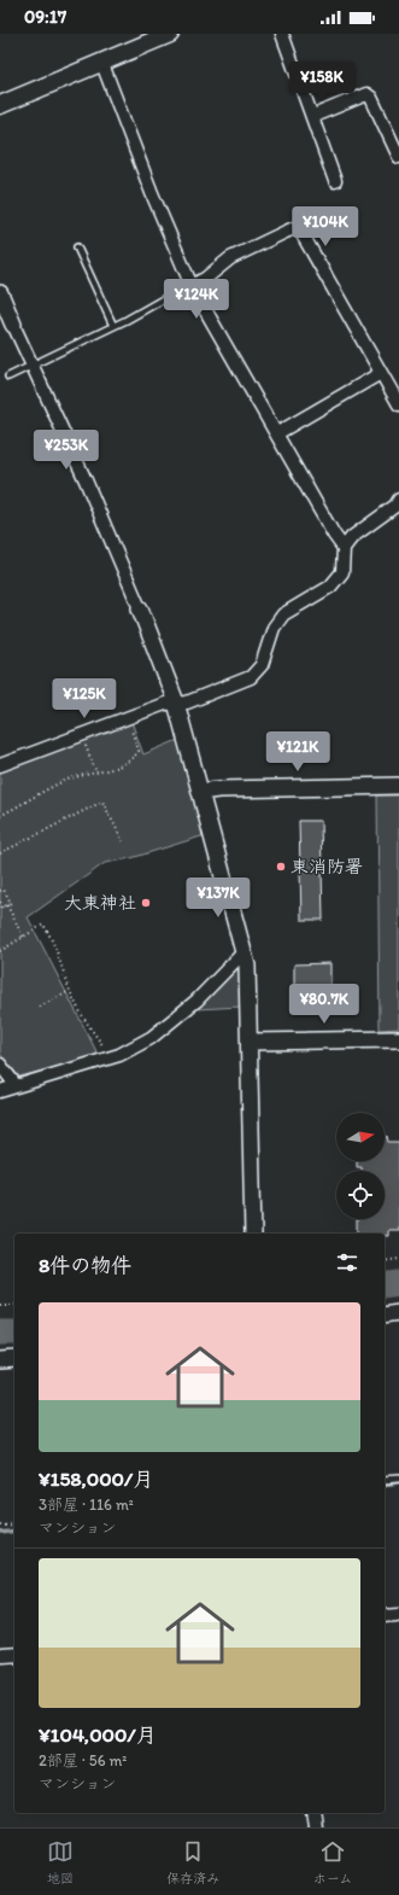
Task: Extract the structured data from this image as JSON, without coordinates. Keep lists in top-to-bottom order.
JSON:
{
  "places": ["東消防署", "大東神社"],
  "north": "right",
  "page": {
    "status": "09:17",
    "price": [
      "¥158K",
      "¥104K",
      "¥124K",
      "¥253K",
      "¥125K",
      "¥121K",
      "¥137K",
      "¥80.7K"
    ],
    "heading": "8件の物件",
    "list": [
      {
        "name": "¥158,000/月",
        "note": "3部屋 · 116 m² · マンション"
      },
      {
        "name": "¥104,000/月",
        "note": "2部屋 · 56 m² · マンション"
      }
    ],
    "tabs": ["地図", "保存済み", "ホーム"]
  }
}
